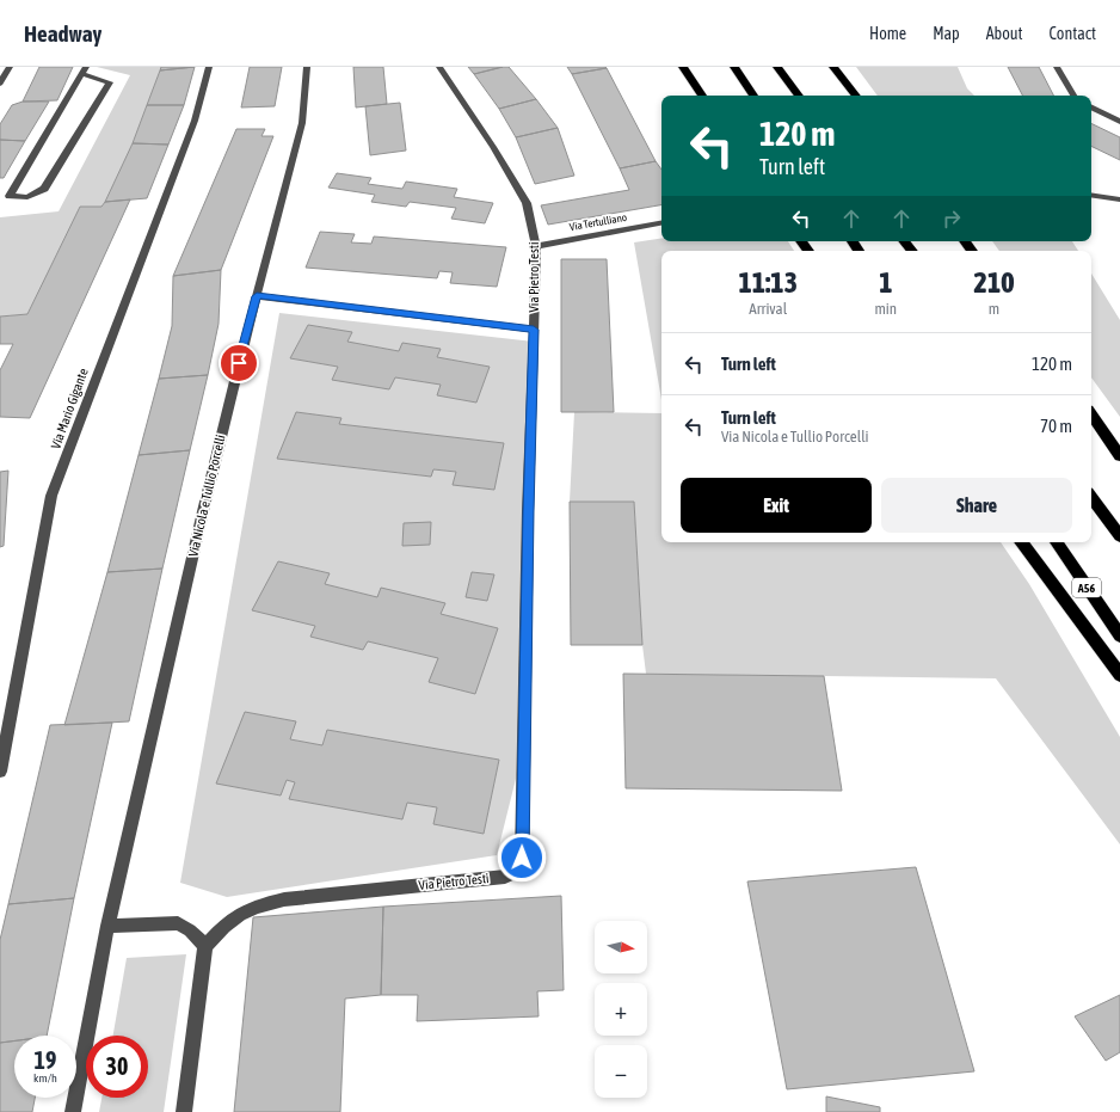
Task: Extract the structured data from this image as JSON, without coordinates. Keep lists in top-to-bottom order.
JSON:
{
  "streets": {
    "highway": ["A56"],
    "street": [
      "Via Tertulliano",
      "Via Pietro Testi",
      "Via Mario Gigante",
      "Via Nicola e Tullio Porcelli"
    ]
  },
  "crossings": [
    ["Via Tertulliano", "Via Pietro Testi"]
  ],
  "north": "right",
  "page": {
    "header": "Headway",
    "nav": [
      "Home",
      "Map",
      "About",
      "Contact"
    ],
    "turn": ["120 m", "Turn left"],
    "eta": [
      "11:13",
      "Arrival",
      "1",
      "min",
      "210",
      "m"
    ],
    "list": [
      {
        "name": "Turn left",
        "value": "120 m"
      },
      {
        "name": "Turn left",
        "note": "Via Nicola e Tullio Porcelli",
        "value": "70 m"
      }
    ],
    "buttons": ["Exit", "Share"],
    "map_buttons": ["+", "−"],
    "speed": "19 km/h",
    "limit": "30"
  }
}
